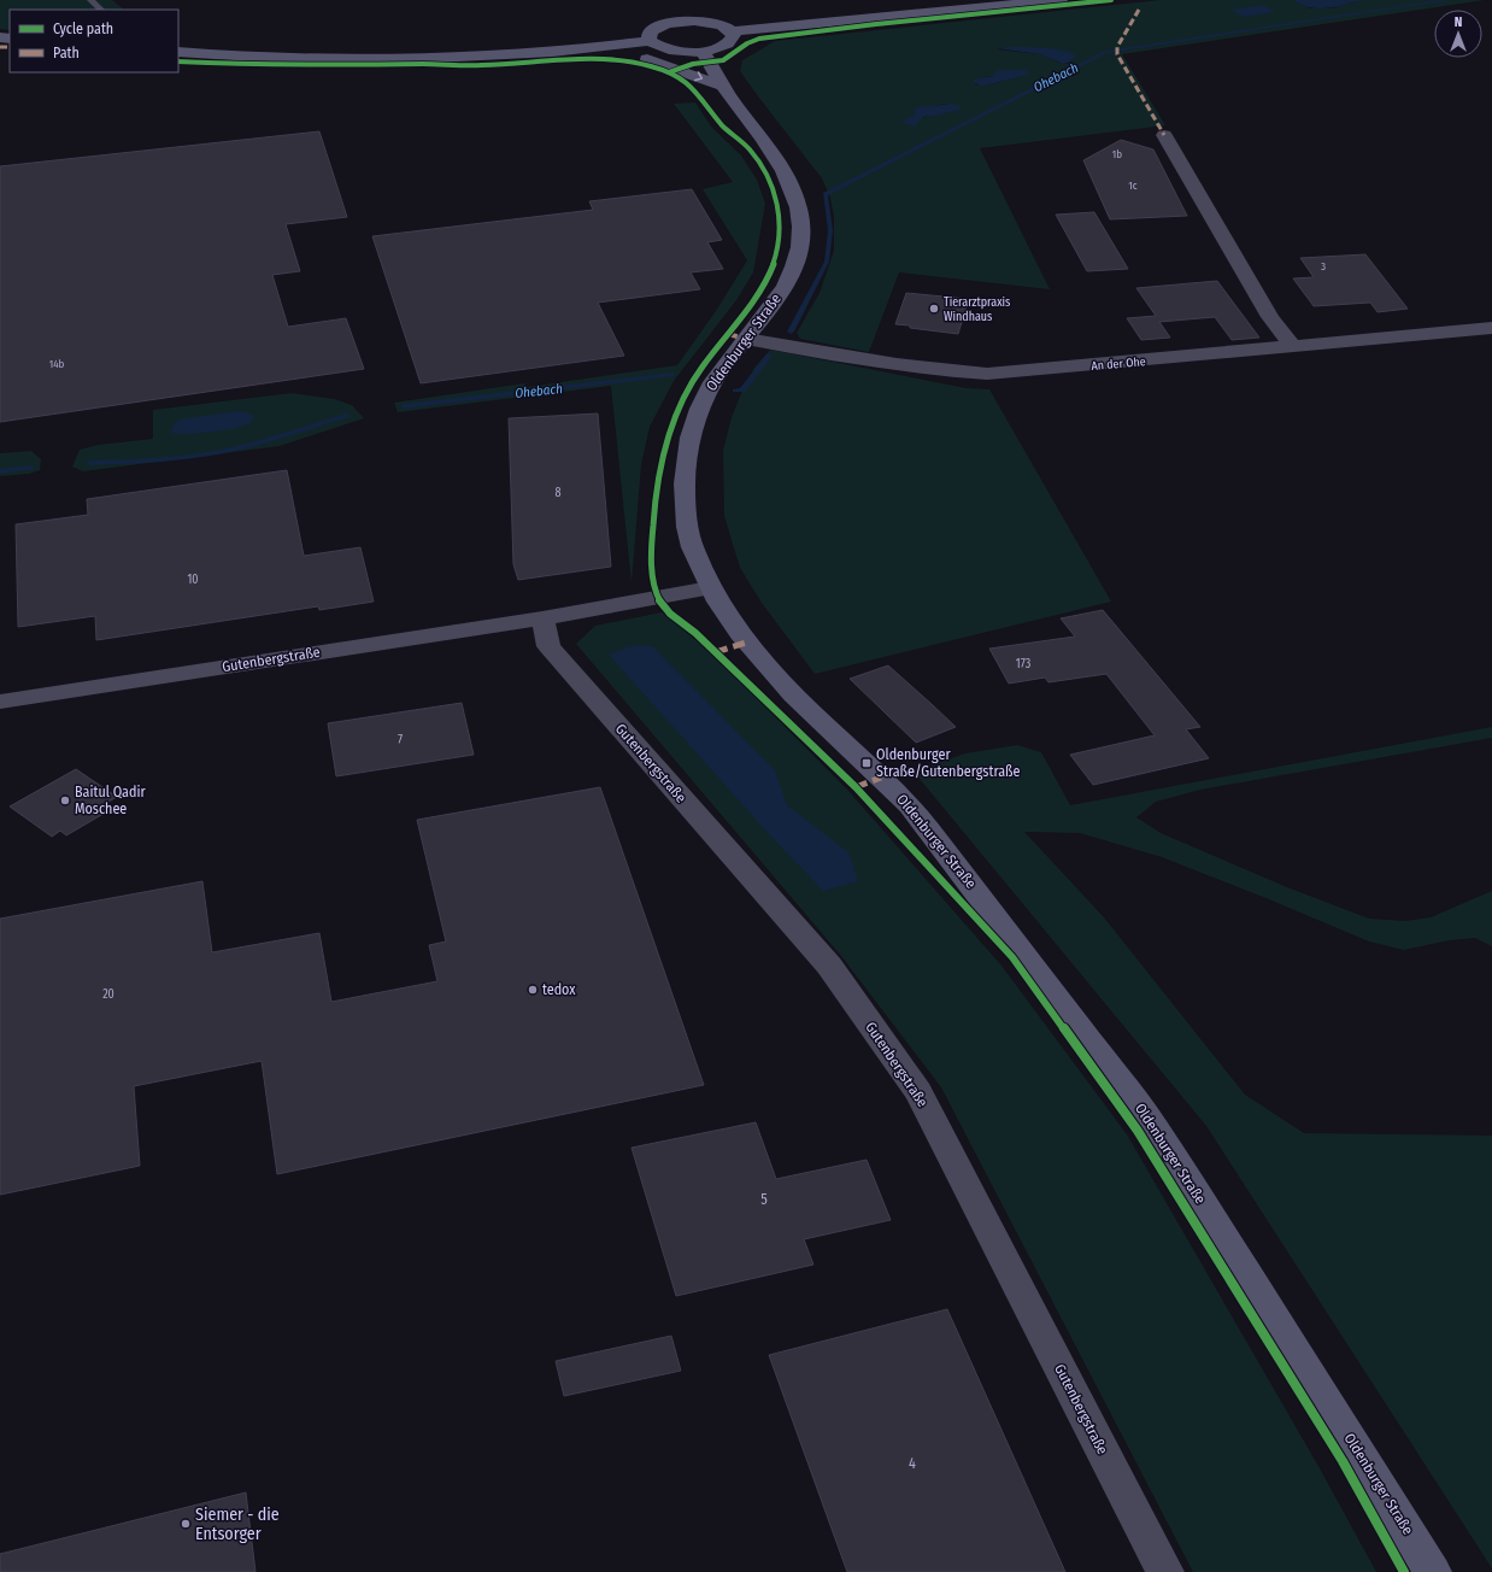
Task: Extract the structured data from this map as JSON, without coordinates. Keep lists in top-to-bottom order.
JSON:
{
  "streets": {
    "main road": ["Oldenburger Straße"],
    "street": ["An der Ohe", "Gutenbergstraße"]
  },
  "crossings": [
    ["Oldenburger Straße", "An der Ohe"],
    ["Oldenburger Straße", "Gutenbergstraße"]
  ],
  "water": ["Ohebach"],
  "places": {
    "other": [
      "Tierarztpraxis Windhaus",
      "Baitul Qadir Moschee",
      "tedox",
      "Siemer - die Entsorger"
    ],
    "transit": ["Oldenburger Straße/Gutenbergstraße"]
  },
  "house_numbers": [
    "1b",
    "1c",
    "3",
    "14b",
    "8",
    "10",
    "173",
    "7",
    "20",
    "5",
    "4"
  ],
  "legend": ["Cycle path", "Path"],
  "north": "top"
}
